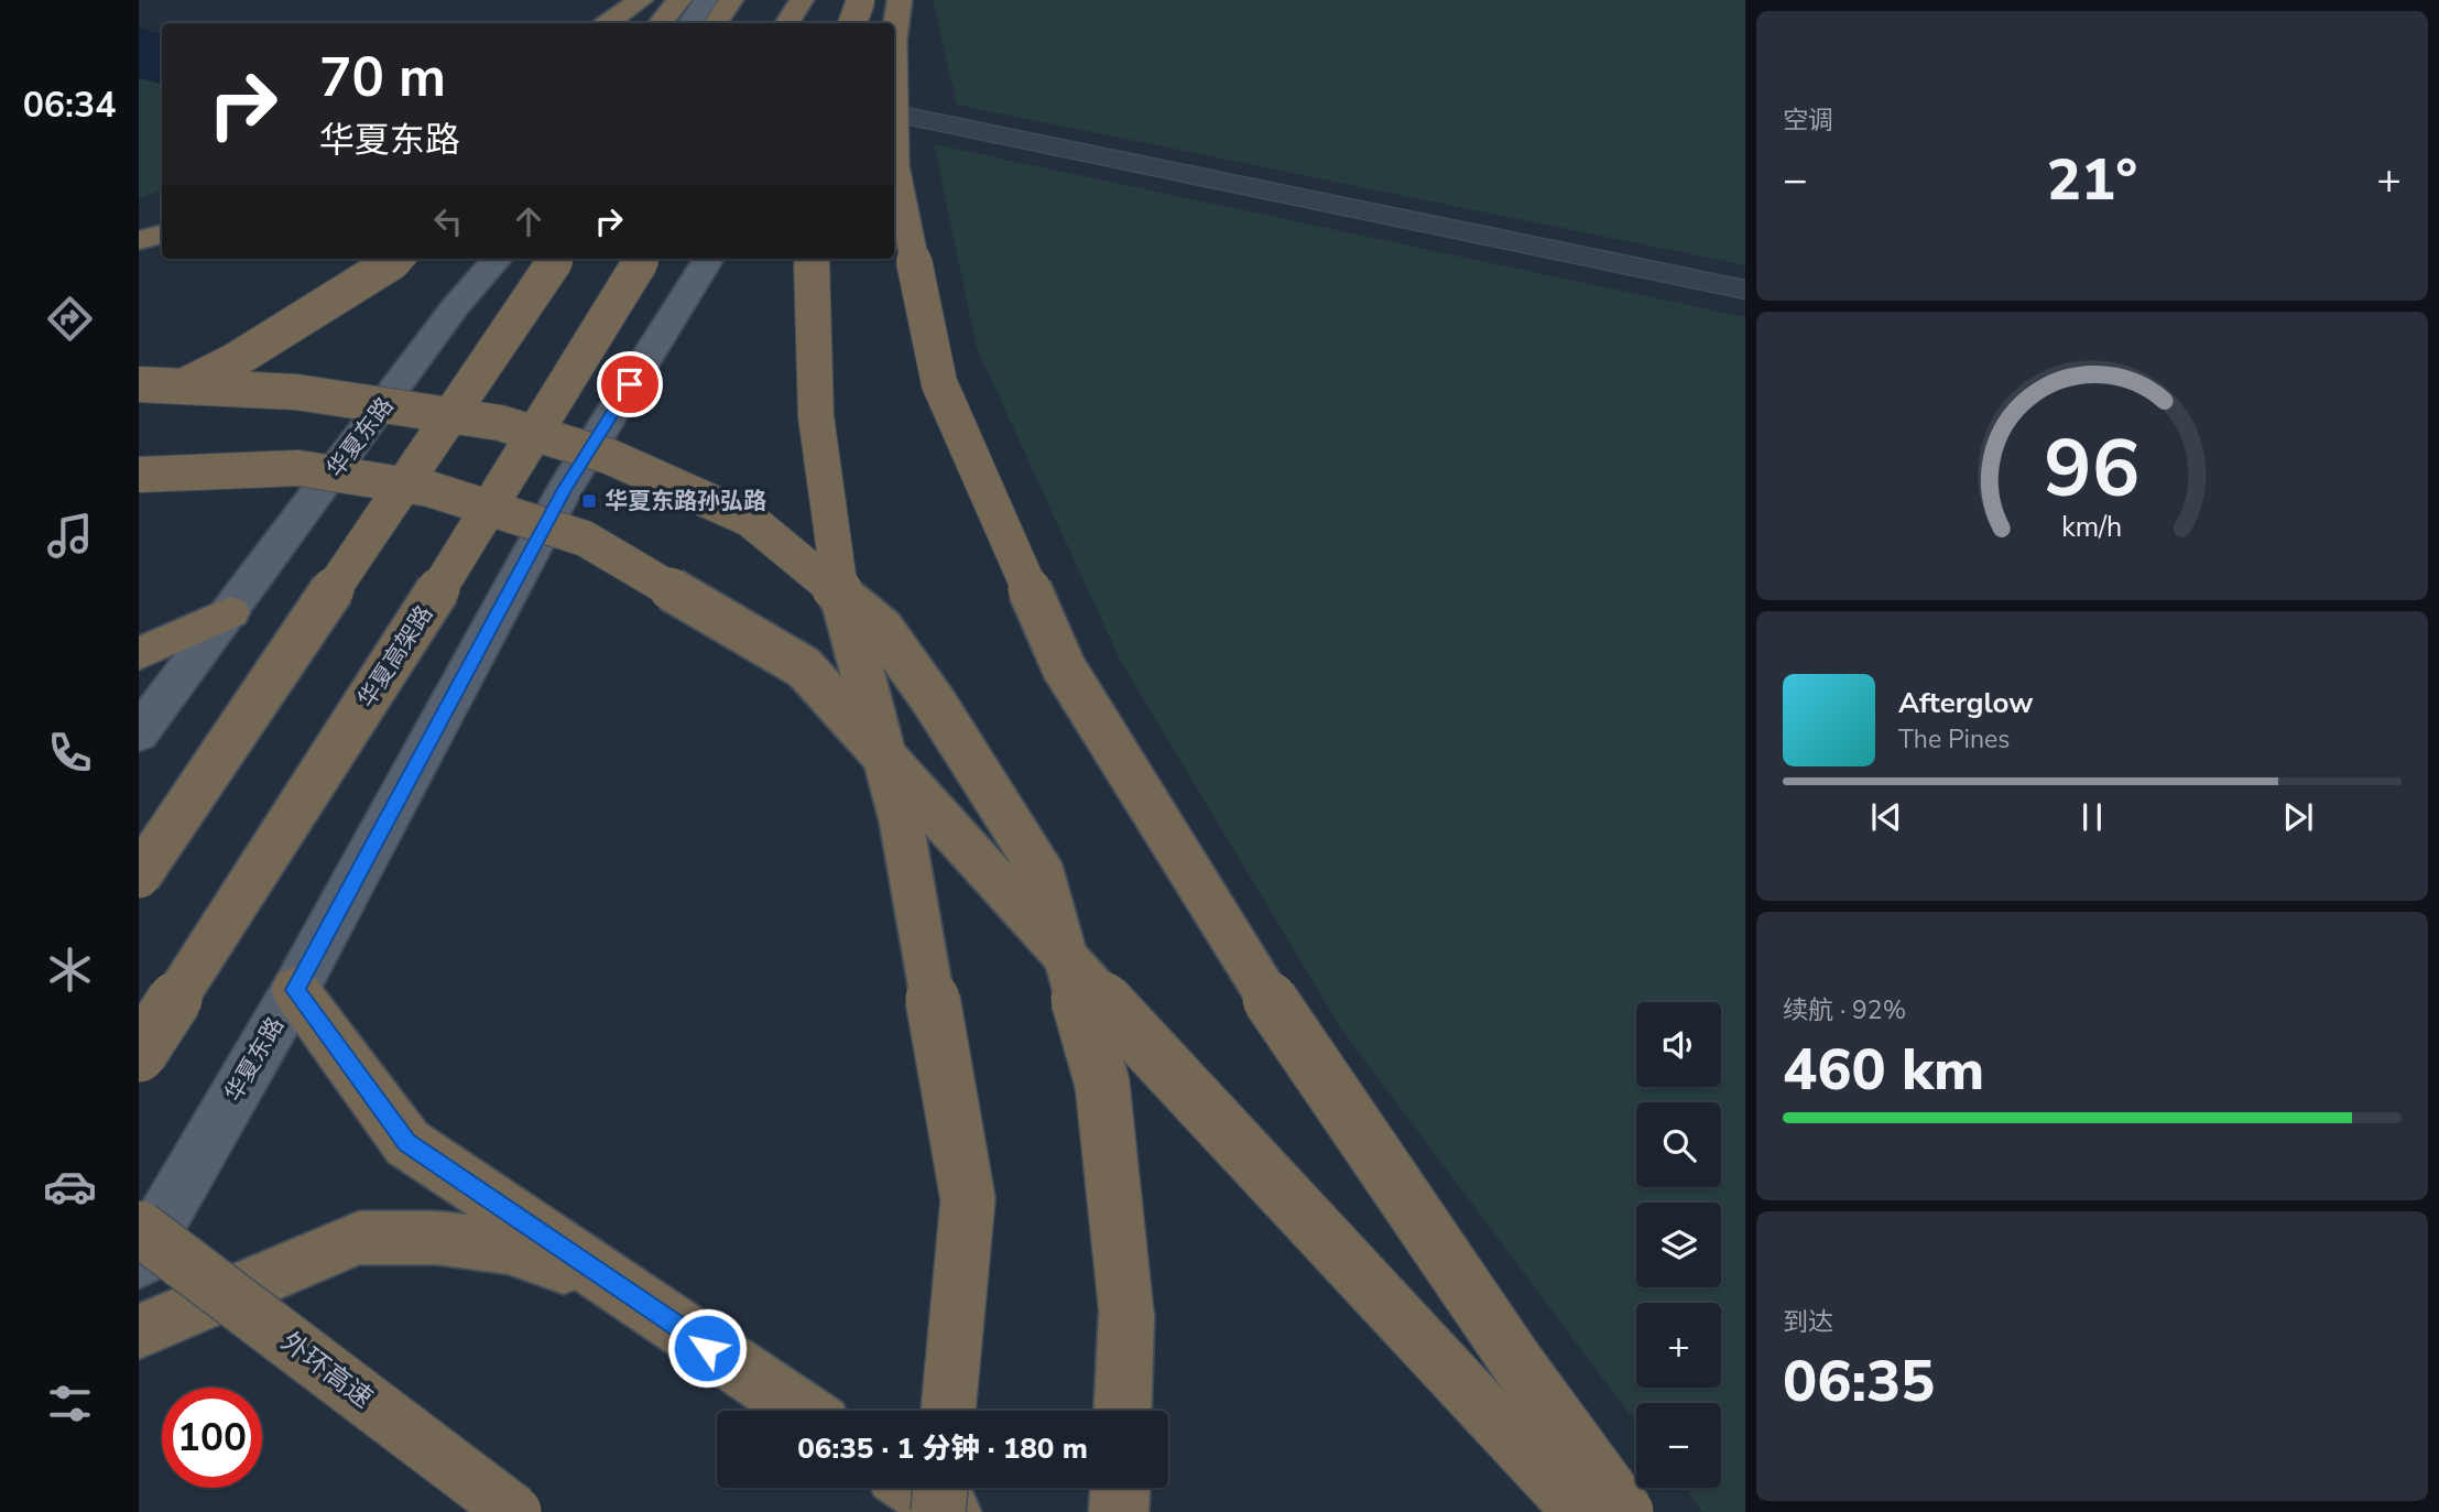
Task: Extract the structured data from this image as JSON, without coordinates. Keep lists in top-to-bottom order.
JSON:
{
  "streets": {
    "highway": ["华夏高架路", "外环高速"],
    "main road": ["华夏东路"]
  },
  "places": {
    "transit": ["华夏东路孙弘路"]
  },
  "page": {
    "tabs": "06:34",
    "tile": [
      "空调",
      ["续航 · 92%", "460 km"],
      ["到达", "06:35"]
    ],
    "turn": ["70 m", "华夏东路"],
    "heat": ["−", "21°", "+"],
    "song": ["Afterglow", "The Pines"],
    "map_buttons": ["+", "−"],
    "limit": "100",
    "trip": "06:35 · 1 分钟 · 180 m",
    "gauge": ["96", "km/h"]
  }
}
